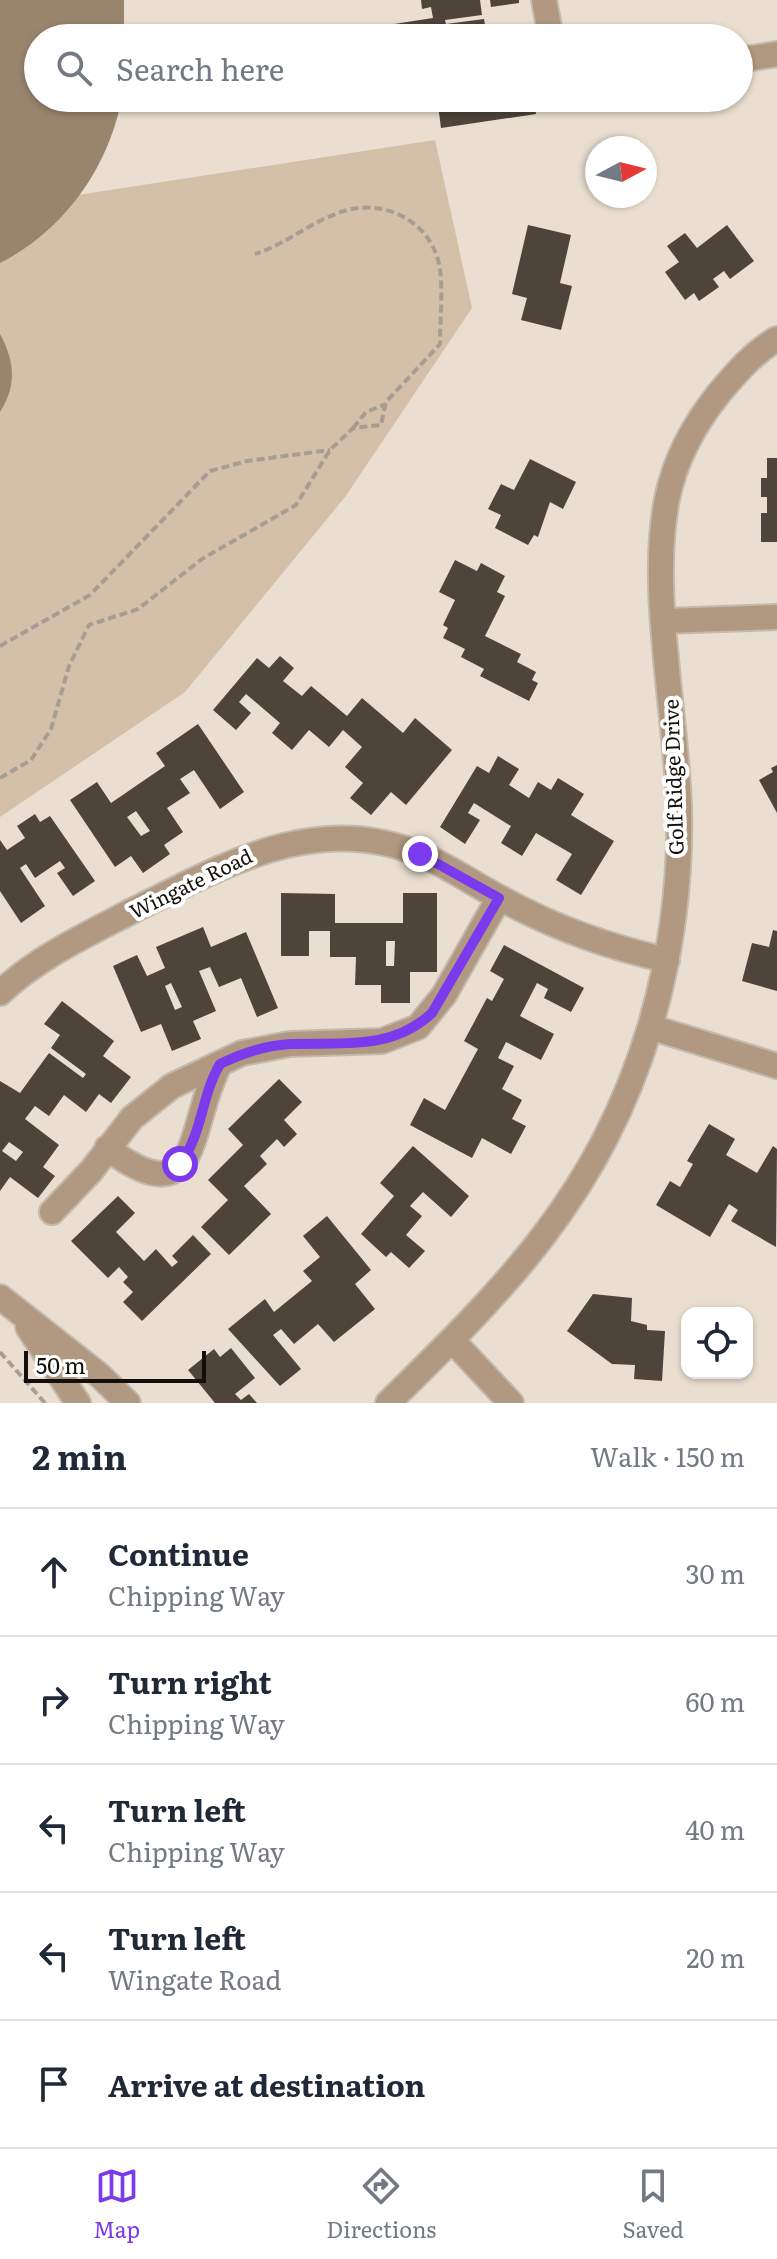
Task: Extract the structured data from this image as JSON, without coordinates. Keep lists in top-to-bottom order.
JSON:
{
  "streets": {
    "street": ["Golf Ridge Drive", "Wingate Road"]
  },
  "crossings": [
    ["Golf Ridge Drive", "Wingate Road"]
  ],
  "scale_bar": "50 m",
  "north": "right",
  "page": {
    "search": "Search here",
    "scale": "50 m",
    "heading": ["2 min", "Walk · 150 m"],
    "list": [
      ["Continue", "Chipping Way", "30 m"],
      ["Turn right", "Chipping Way", "60 m"],
      ["Turn left", "Chipping Way", "40 m"],
      ["Turn left", "Wingate Road", "20 m"],
      "Arrive at destination"
    ],
    "nav": ["Map", "Directions", "Saved"]
  }
}
